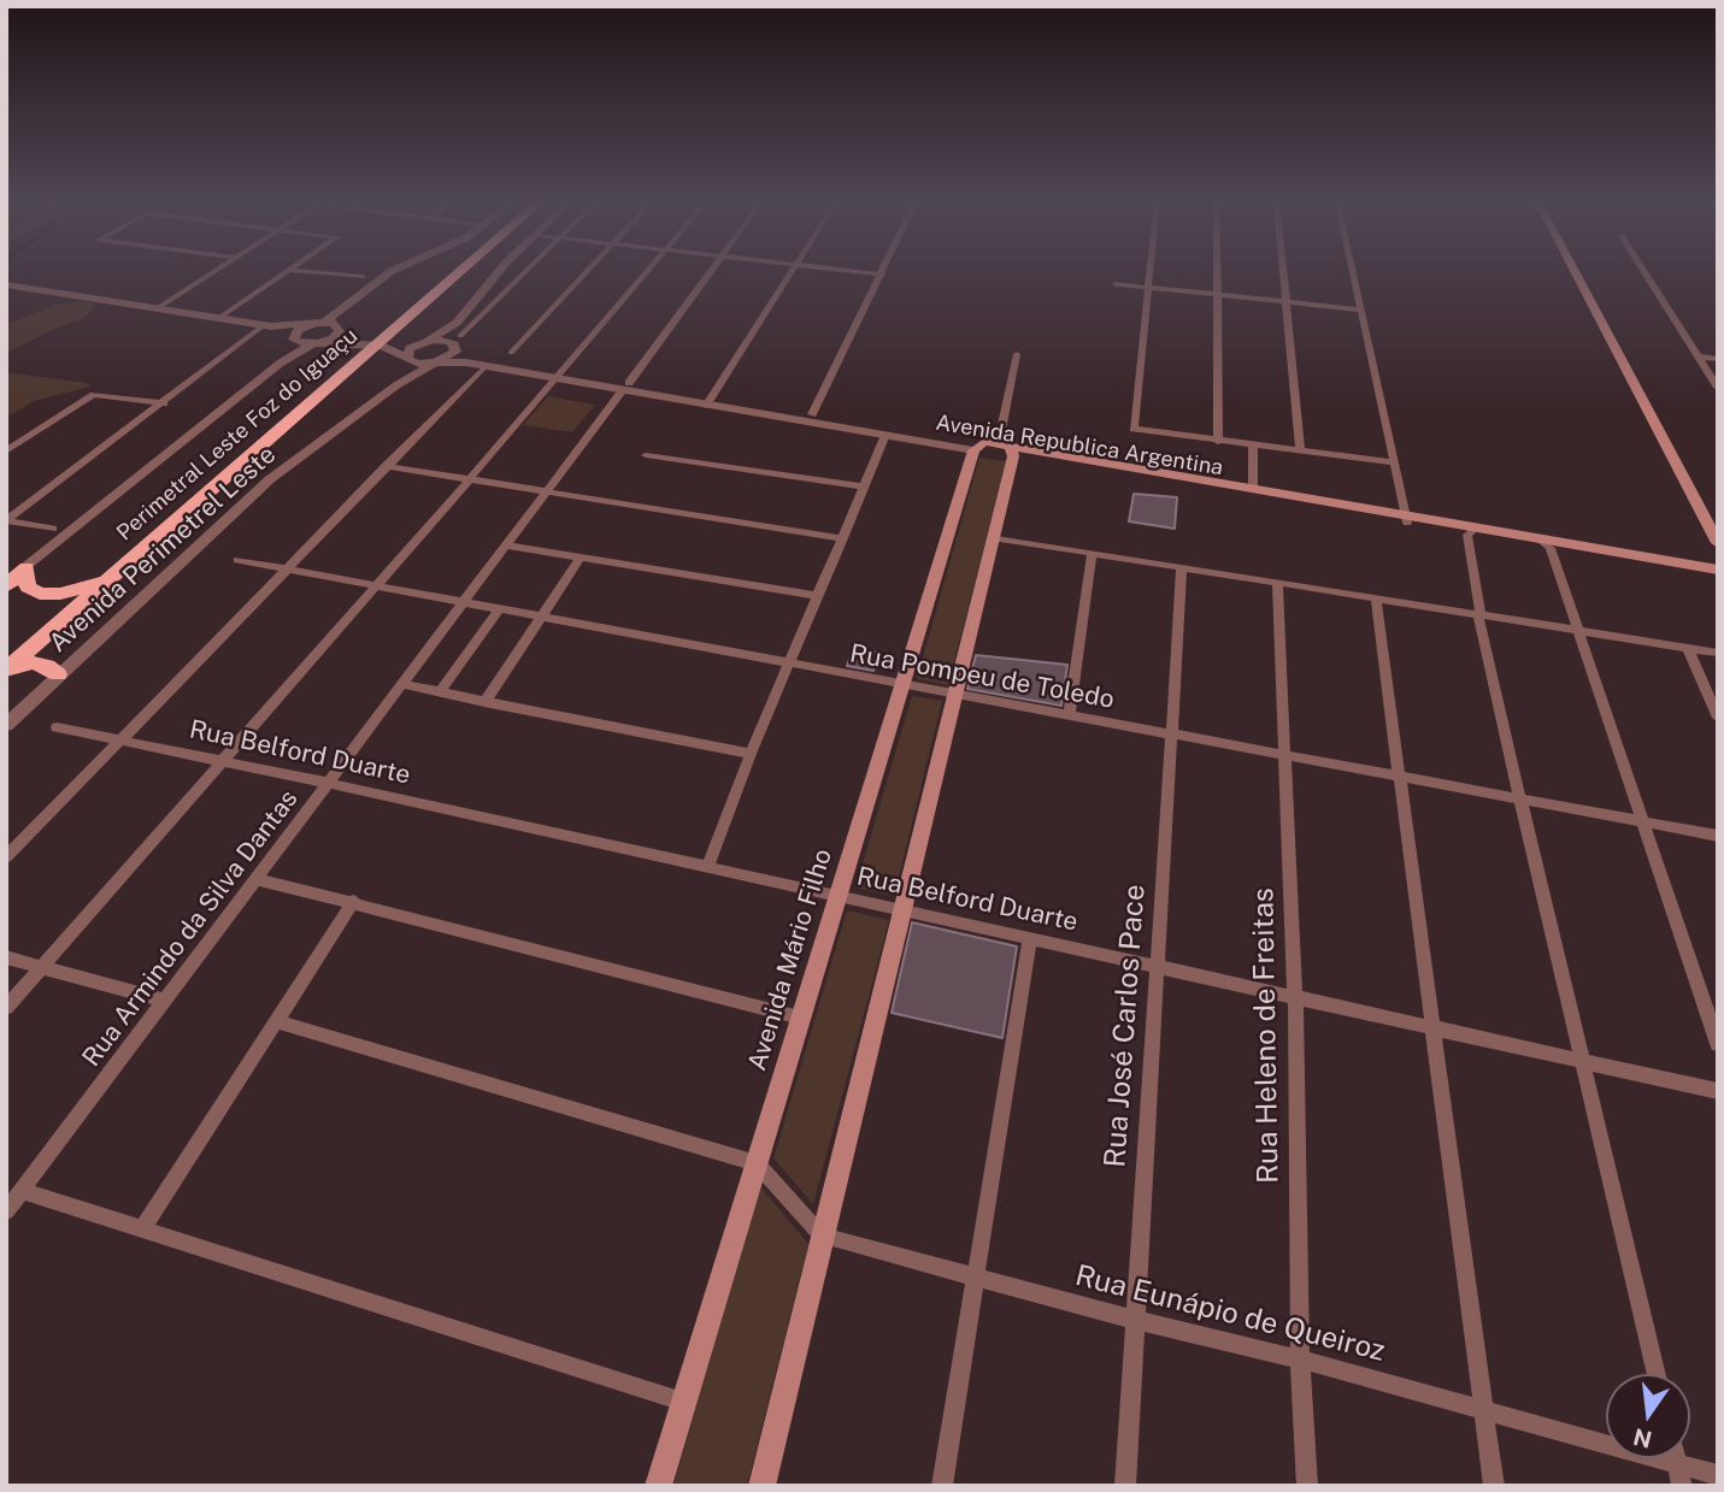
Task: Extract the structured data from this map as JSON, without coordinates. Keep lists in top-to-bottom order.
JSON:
{
  "streets": {
    "highway": ["Perimetral Leste Foz do Iguaçu"],
    "main road": ["Avenida Republica Argentina", "Avenida Mário Filho"],
    "street": [
      "Avenida Perimetrel Leste",
      "Rua Pompeu de Toledo",
      "Rua Belford Duarte",
      "Rua Armindo da Silva Dantas",
      "Rua José Carlos Pace",
      "Rua Heleno de Freitas",
      "Rua Eunápio de Queiroz"
    ]
  },
  "crossings": [
    ["Avenida Republica Argentina", "Avenida Perimetrel Leste"],
    ["Avenida Republica Argentina", "Rua Armindo da Silva Dantas"],
    ["Avenida Republica Argentina", "Avenida Mário Filho"],
    ["Rua Pompeu de Toledo", "Rua Armindo da Silva Dantas"],
    ["Rua Pompeu de Toledo", "Avenida Mário Filho"],
    ["Rua Pompeu de Toledo", "Rua José Carlos Pace"],
    ["Rua Pompeu de Toledo", "Rua Heleno de Freitas"],
    ["Rua Belford Duarte", "Rua Armindo da Silva Dantas"],
    ["Rua Belford Duarte", "Avenida Mário Filho"],
    ["Rua Belford Duarte", "Rua José Carlos Pace"],
    ["Rua Belford Duarte", "Rua Heleno de Freitas"],
    ["Rua José Carlos Pace", "Rua Eunápio de Queiroz"],
    ["Rua Heleno de Freitas", "Rua Eunápio de Queiroz"]
  ],
  "north": "bottom"
}
